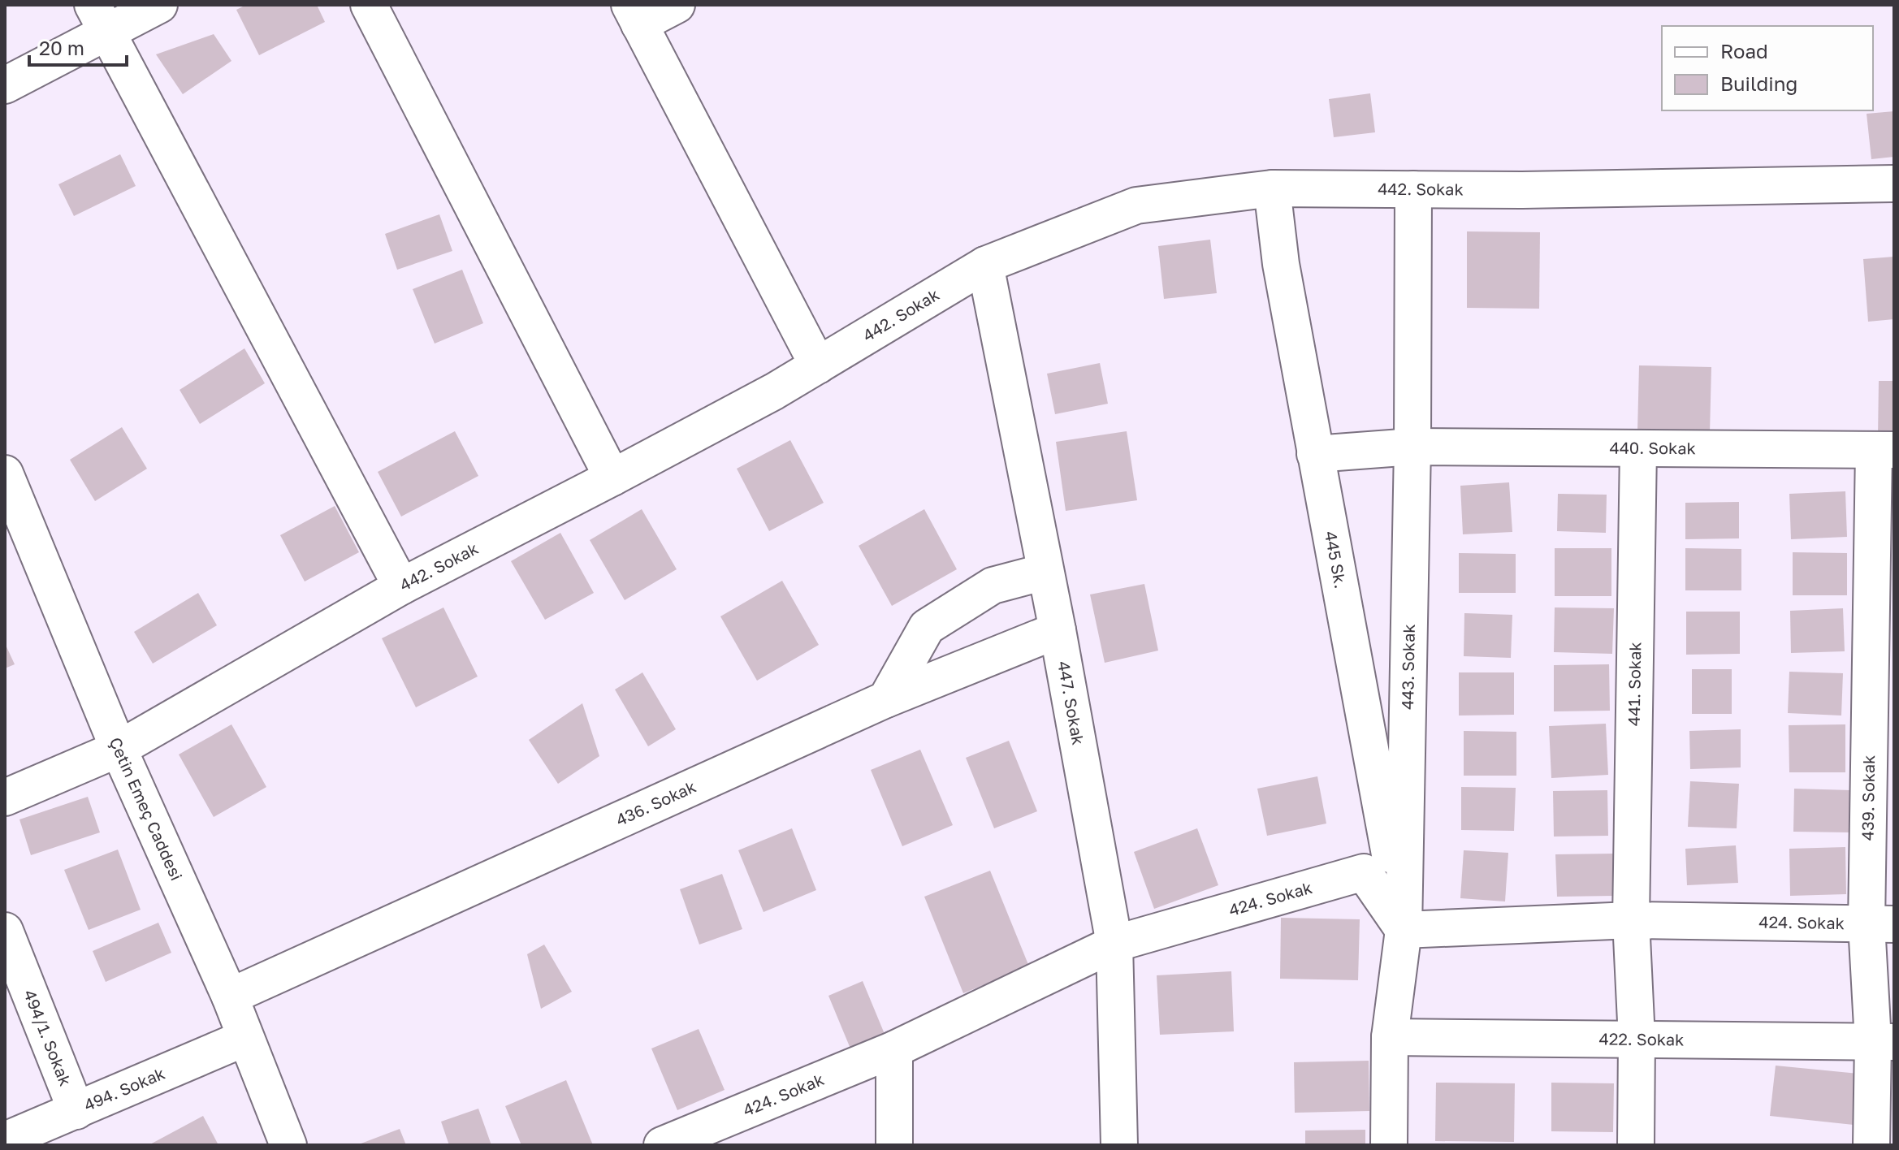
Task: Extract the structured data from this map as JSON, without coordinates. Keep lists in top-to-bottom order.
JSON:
{
  "streets": {
    "street": [
      "442. Sokak",
      "440. Sokak",
      "445 Sk.",
      "443. Sokak",
      "441. Sokak",
      "447. Sokak",
      "439. Sokak",
      "436. Sokak",
      "Çetin Emeç Caddesi",
      "424. Sokak",
      "494/1. Sokak",
      "422. Sokak",
      "494. Sokak"
    ]
  },
  "crossings": [
    ["442. Sokak", "445 Sk."],
    ["442. Sokak", "443. Sokak"],
    ["442. Sokak", "447. Sokak"],
    ["442. Sokak", "Çetin Emeç Caddesi"],
    ["440. Sokak", "445 Sk."],
    ["440. Sokak", "443. Sokak"],
    ["440. Sokak", "441. Sokak"],
    ["440. Sokak", "439. Sokak"],
    ["445 Sk.", "443. Sokak"],
    ["445 Sk.", "424. Sokak"],
    ["443. Sokak", "424. Sokak"],
    ["443. Sokak", "422. Sokak"],
    ["441. Sokak", "424. Sokak"],
    ["441. Sokak", "422. Sokak"],
    ["447. Sokak", "436. Sokak"],
    ["447. Sokak", "424. Sokak"],
    ["439. Sokak", "424. Sokak"],
    ["439. Sokak", "422. Sokak"],
    ["436. Sokak", "Çetin Emeç Caddesi"],
    ["Çetin Emeç Caddesi", "494. Sokak"],
    ["494/1. Sokak", "494. Sokak"]
  ],
  "legend": ["Road", "Building"],
  "scale_bar": "20 m"
}
